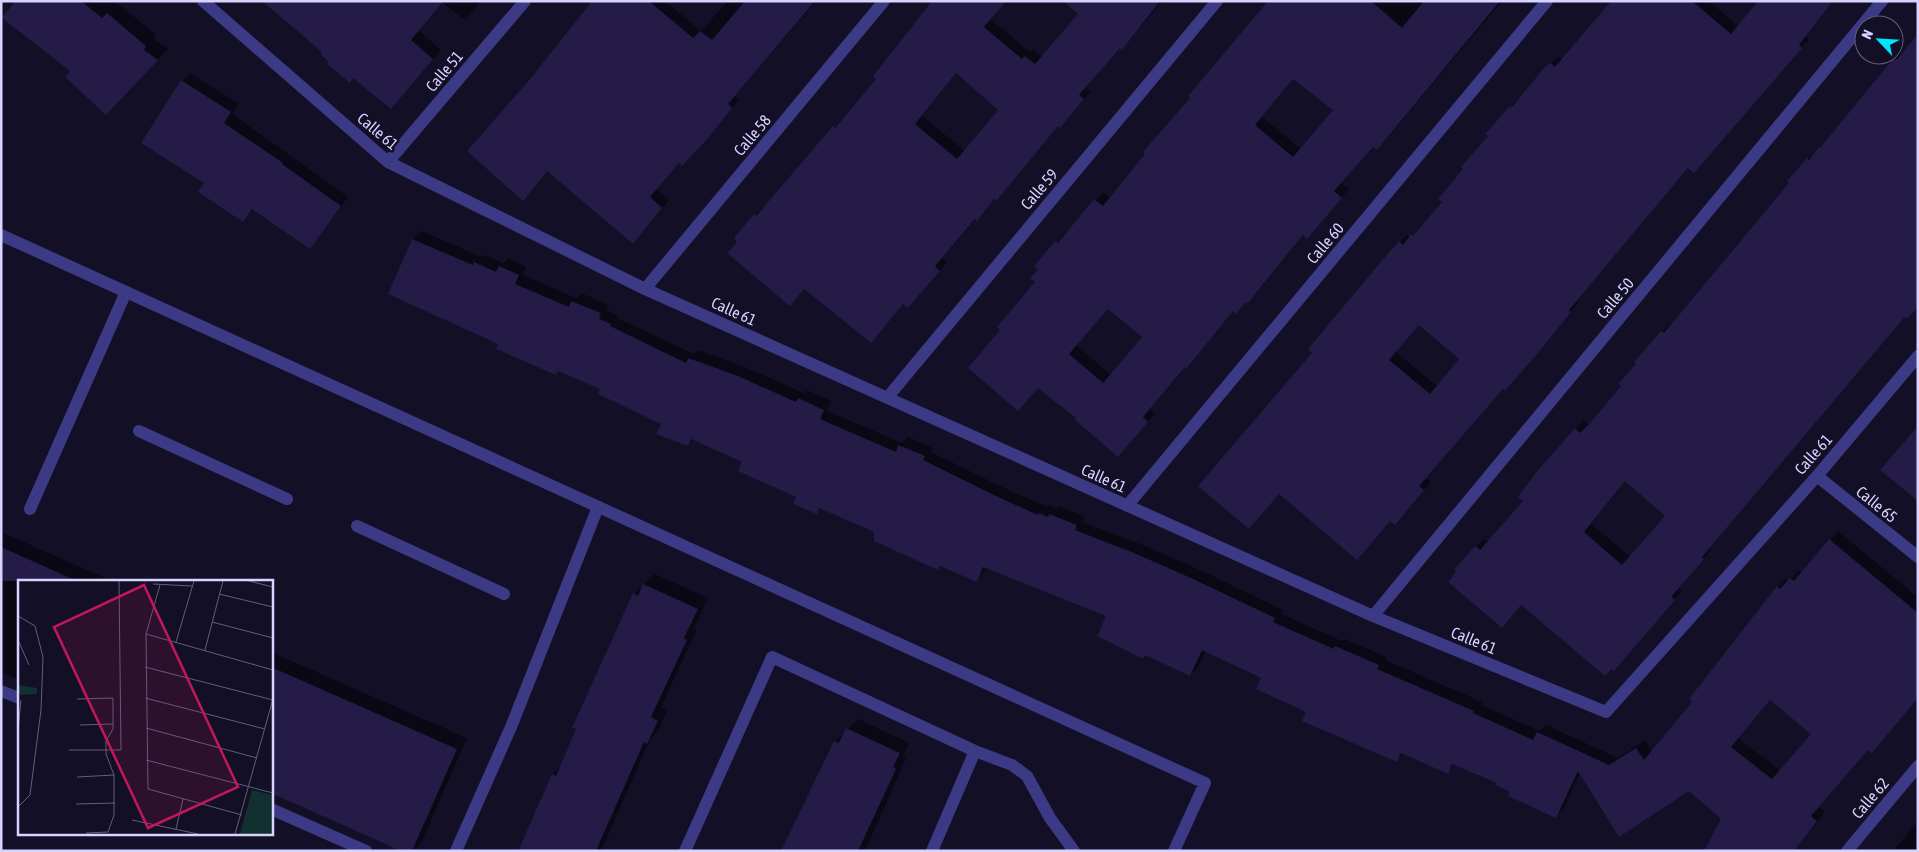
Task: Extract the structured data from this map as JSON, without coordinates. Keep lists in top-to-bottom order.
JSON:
{
  "streets": {
    "street": [
      "Calle 51",
      "Calle 61",
      "Calle 58",
      "Calle 59",
      "Calle 60",
      "Calle 50",
      "Calle 65",
      "Calle 62"
    ]
  },
  "crossings": [
    ["Calle 51", "Calle 61"],
    ["Calle 61", "Calle 58"],
    ["Calle 61", "Calle 59"],
    ["Calle 61", "Calle 60"],
    ["Calle 61", "Calle 50"],
    ["Calle 61", "Calle 65"]
  ],
  "north": "top left"
}
